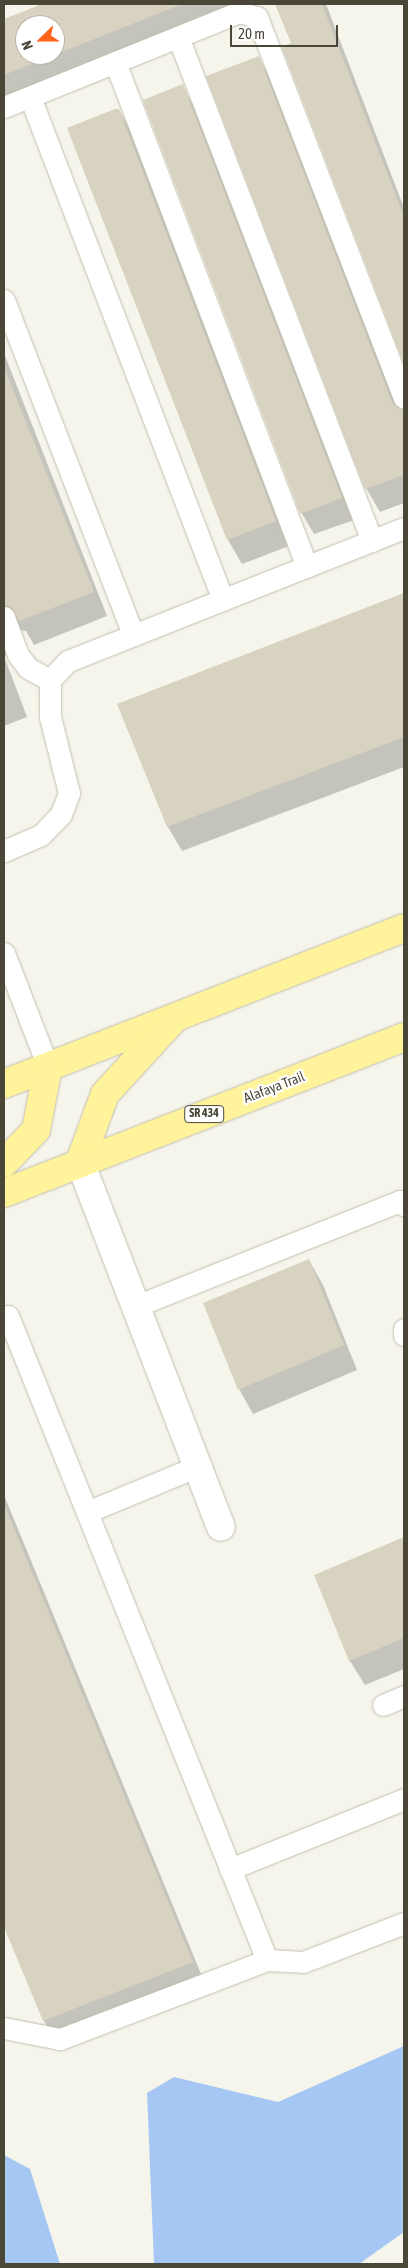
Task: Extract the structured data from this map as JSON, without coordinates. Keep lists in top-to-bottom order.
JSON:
{
  "streets": {
    "main road": ["Alafaya Trail", "SR 434"]
  },
  "scale_bar": "20 m",
  "north": "left"
}
